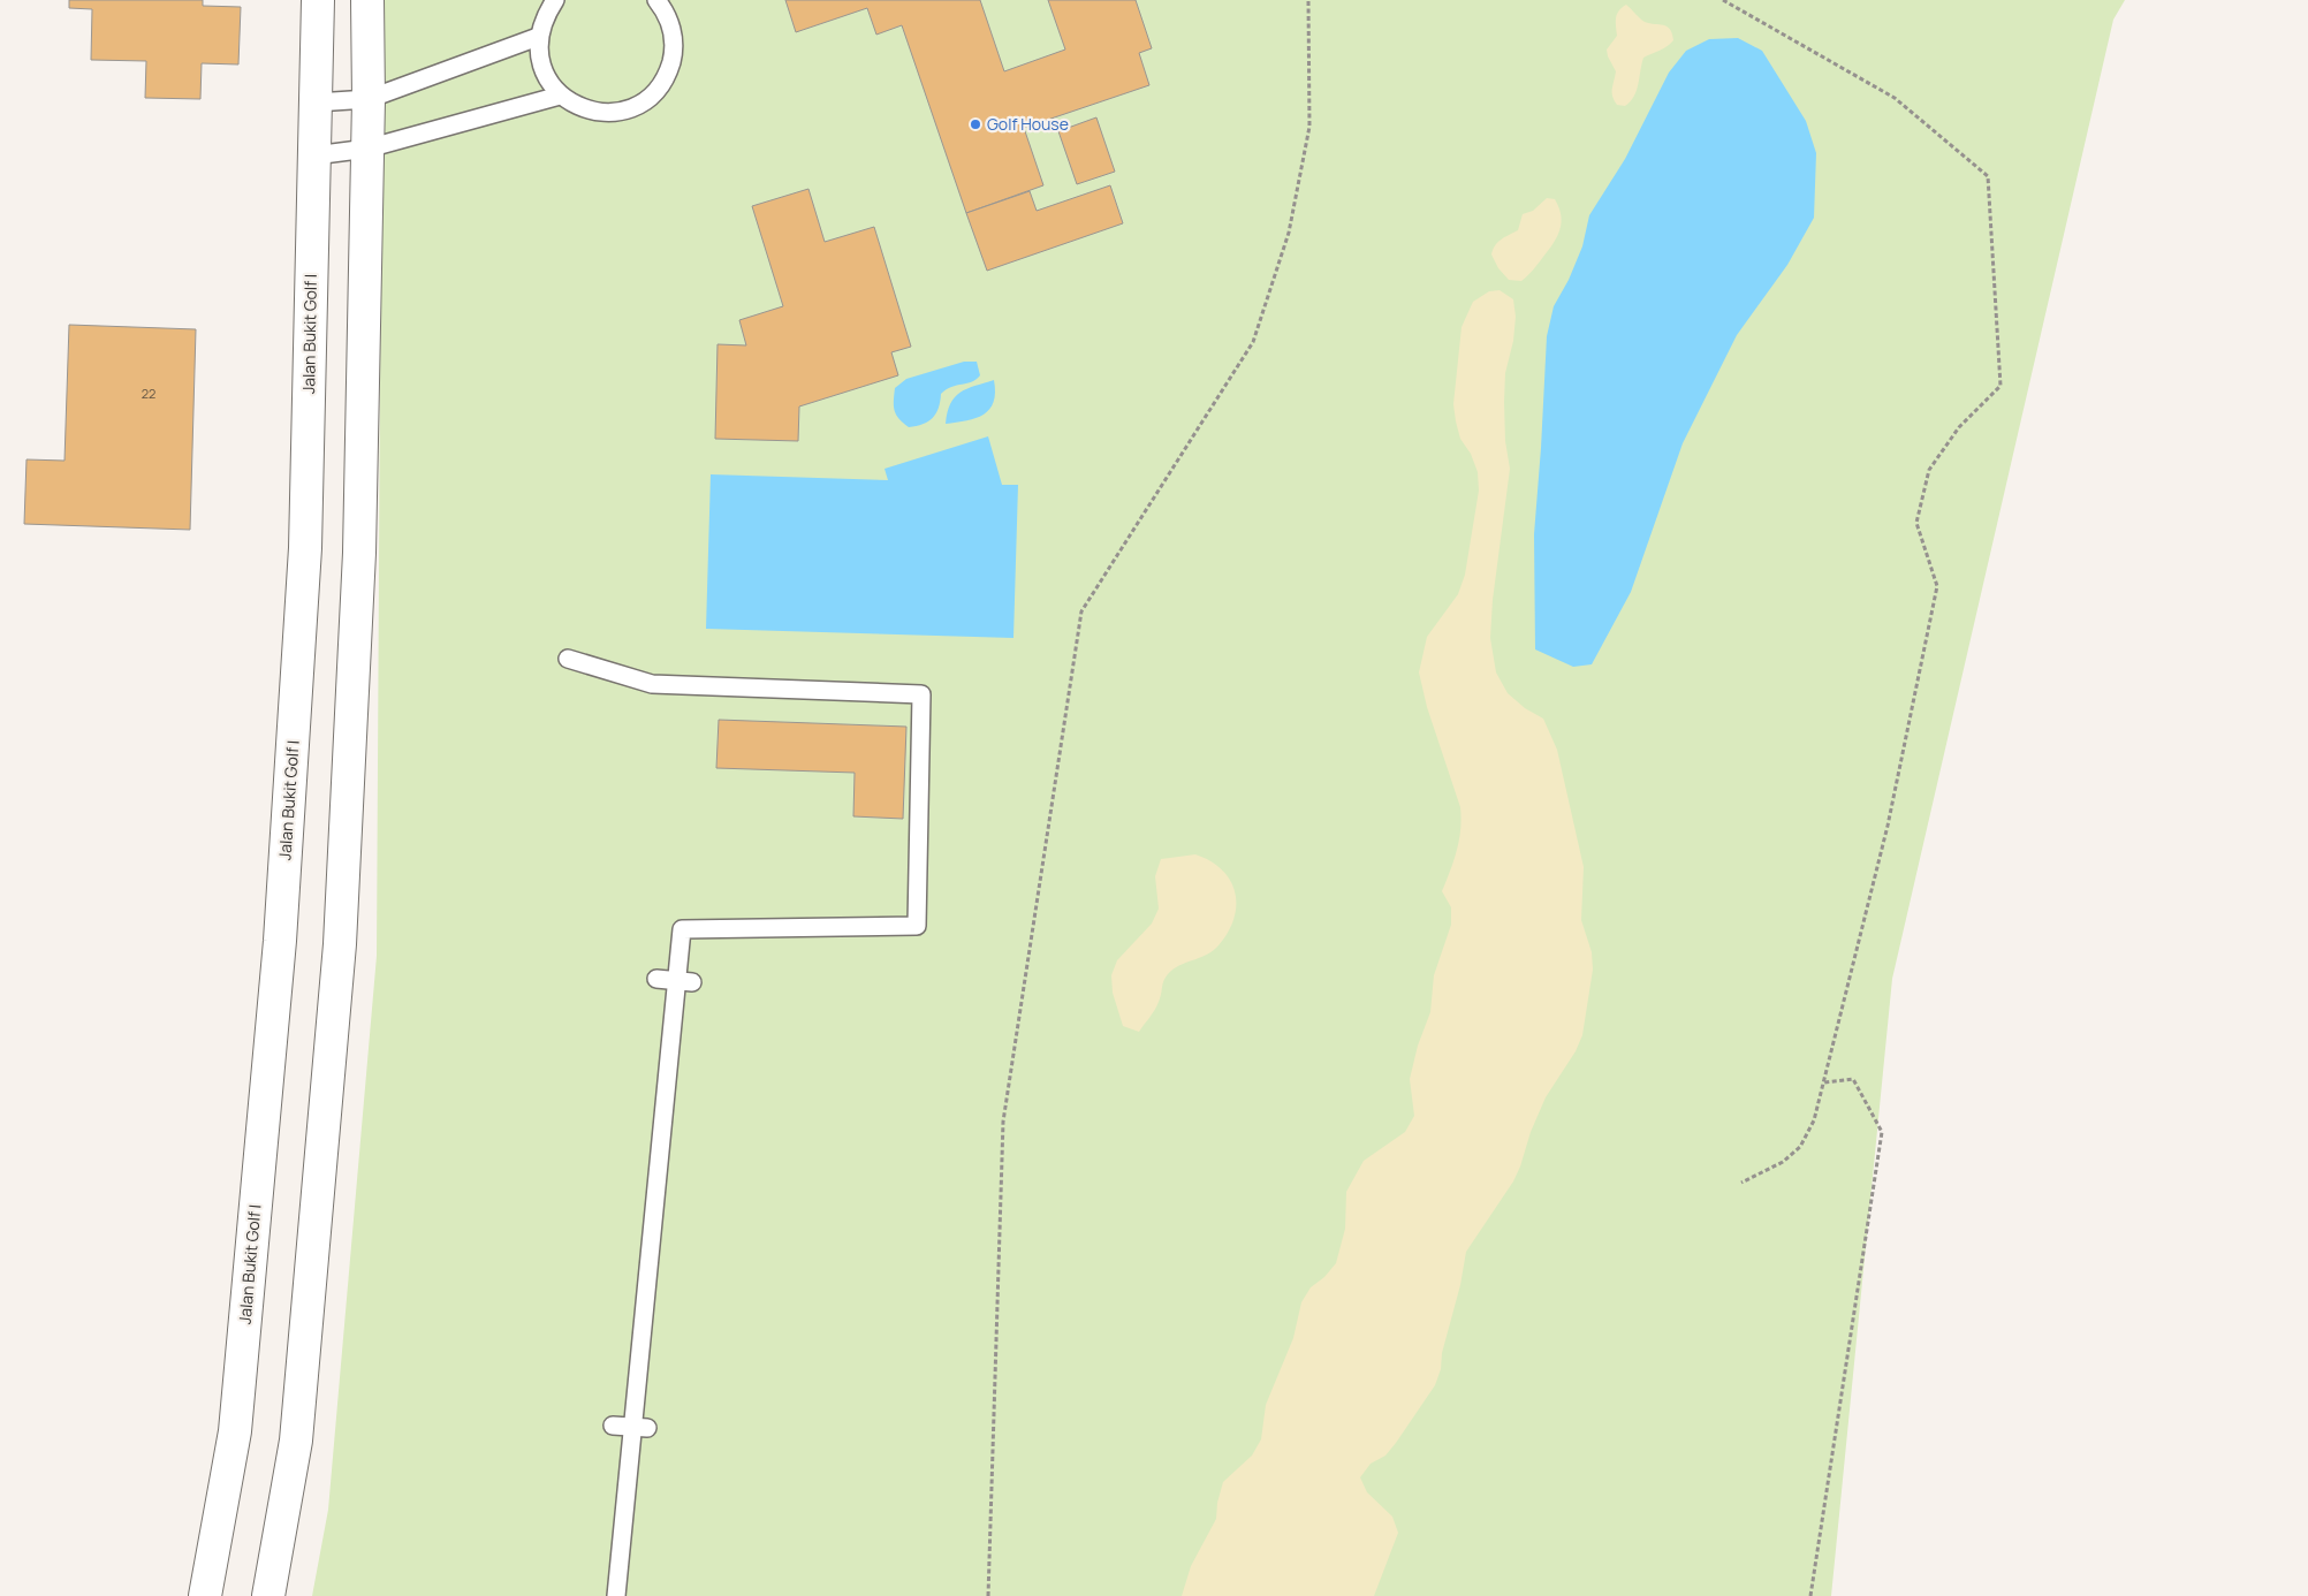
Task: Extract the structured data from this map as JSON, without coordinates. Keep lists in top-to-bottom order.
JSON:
{
  "streets": {
    "street": ["Jalan Bukit Golf I"]
  },
  "places": ["Golf House"],
  "house_numbers": ["22"]
}
